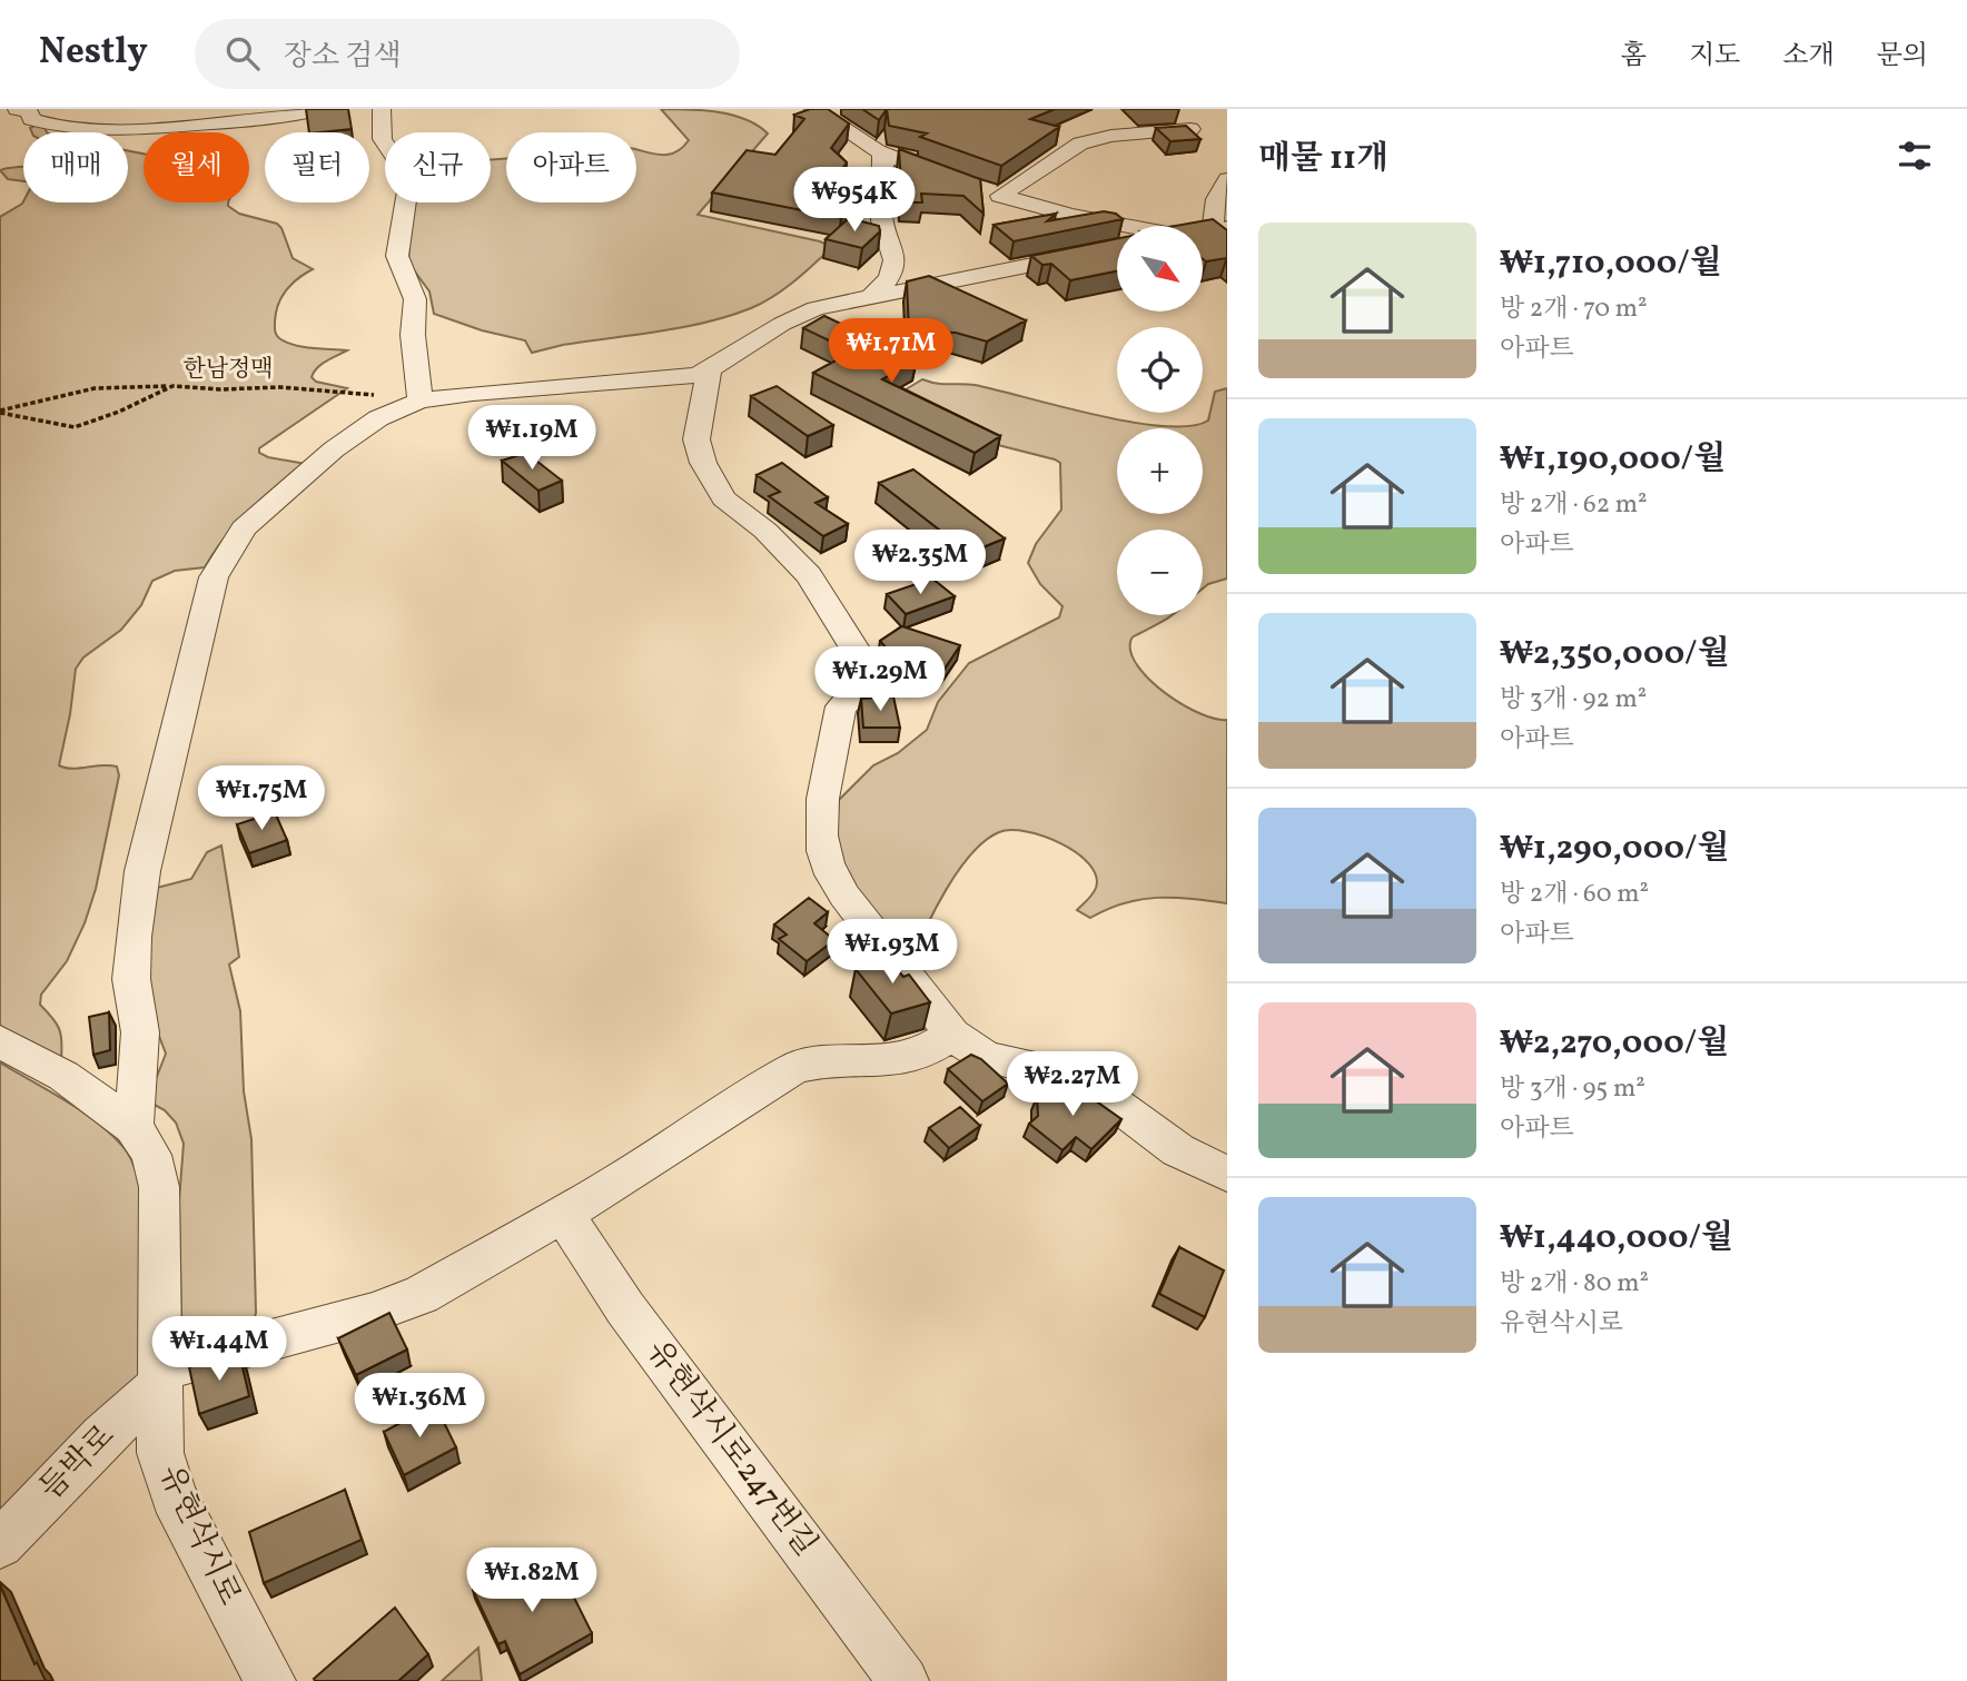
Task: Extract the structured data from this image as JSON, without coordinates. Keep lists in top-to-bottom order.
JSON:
{
  "streets": {
    "street": ["유현삭시로247번길", "듬박로", "유현삭시로"],
    "path": ["한남정맥"]
  },
  "crossings": [
    ["듬박로", "유현삭시로"]
  ],
  "north": "bottom right",
  "page": {
    "header": "Nestly",
    "search": "장소 검색",
    "nav": [
      "홈",
      "지도",
      "소개",
      "문의"
    ],
    "heading": "매물 11개",
    "chip": [
      "매매",
      "월세",
      "필터",
      "신규",
      "아파트"
    ],
    "price": [
      "₩954K",
      "₩1.71M",
      "₩1.19M",
      "₩2.35M",
      "₩1.29M",
      "₩1.75M",
      "₩1.93M",
      "₩2.27M",
      "₩1.44M",
      "₩1.36M",
      "₩1.82M"
    ],
    "list": [
      {
        "name": "₩1,710,000/월",
        "note": "방 2개 · 70 m² · 아파트"
      },
      {
        "name": "₩1,190,000/월",
        "note": "방 2개 · 62 m² · 아파트"
      },
      {
        "name": "₩2,350,000/월",
        "note": "방 3개 · 92 m² · 아파트"
      },
      {
        "name": "₩1,290,000/월",
        "note": "방 2개 · 60 m² · 아파트"
      },
      {
        "name": "₩2,270,000/월",
        "note": "방 3개 · 95 m² · 아파트"
      },
      {
        "name": "₩1,440,000/월",
        "note": "방 2개 · 80 m² · 유현삭시로"
      }
    ],
    "map_buttons": ["+", "−"]
  }
}
